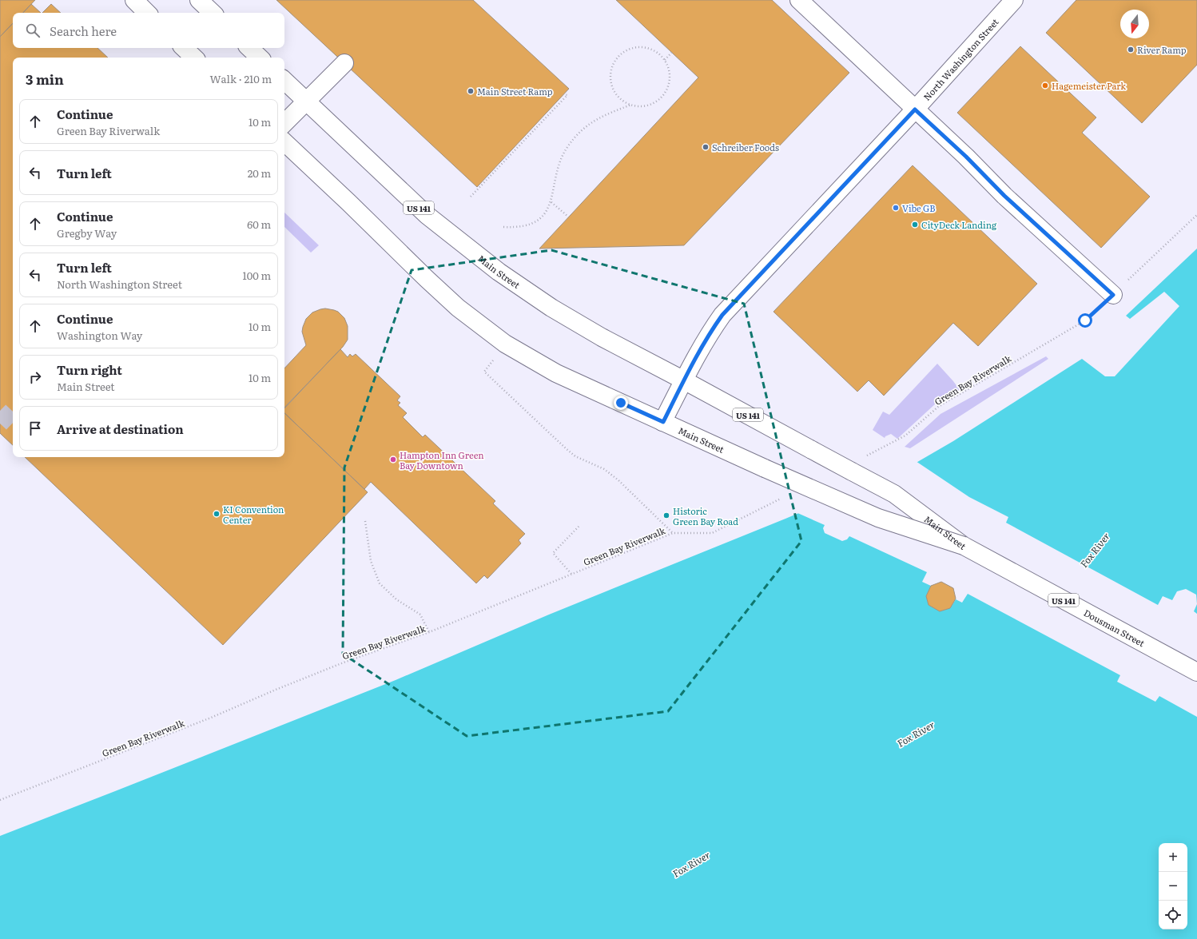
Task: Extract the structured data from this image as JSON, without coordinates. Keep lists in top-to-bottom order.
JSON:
{
  "streets": {
    "main road": [
      "North Washington Street",
      "US 141",
      "Main Street",
      "Dousman Street"
    ],
    "path": ["Green Bay Riverwalk"]
  },
  "crossings": [
    ["North Washington Street", "Main Street"],
    ["Main Street", "Dousman Street"]
  ],
  "water": ["Fox River"],
  "places": [
    "River Ramp",
    "Hagemeister Park",
    "Main Street Ramp",
    "Schreiber Foods",
    "Vibe GB",
    "CityDeck Landing",
    "Hampton Inn Green Bay Downtown",
    "KI Convention Center",
    "Historic Green Bay Road"
  ],
  "north": "bottom",
  "page": {
    "search": "Search here",
    "heading": ["3 min", "Walk · 210 m"],
    "list": [
      ["Continue", "Green Bay Riverwalk", "10 m"],
      ["Turn left", "20 m"],
      ["Continue", "Gregby Way", "60 m"],
      ["Turn left", "North Washington Street", "100 m"],
      ["Continue", "Washington Way", "10 m"],
      ["Turn right", "Main Street", "10 m"],
      "Arrive at destination"
    ],
    "map_buttons": ["+", "−"]
  }
}
